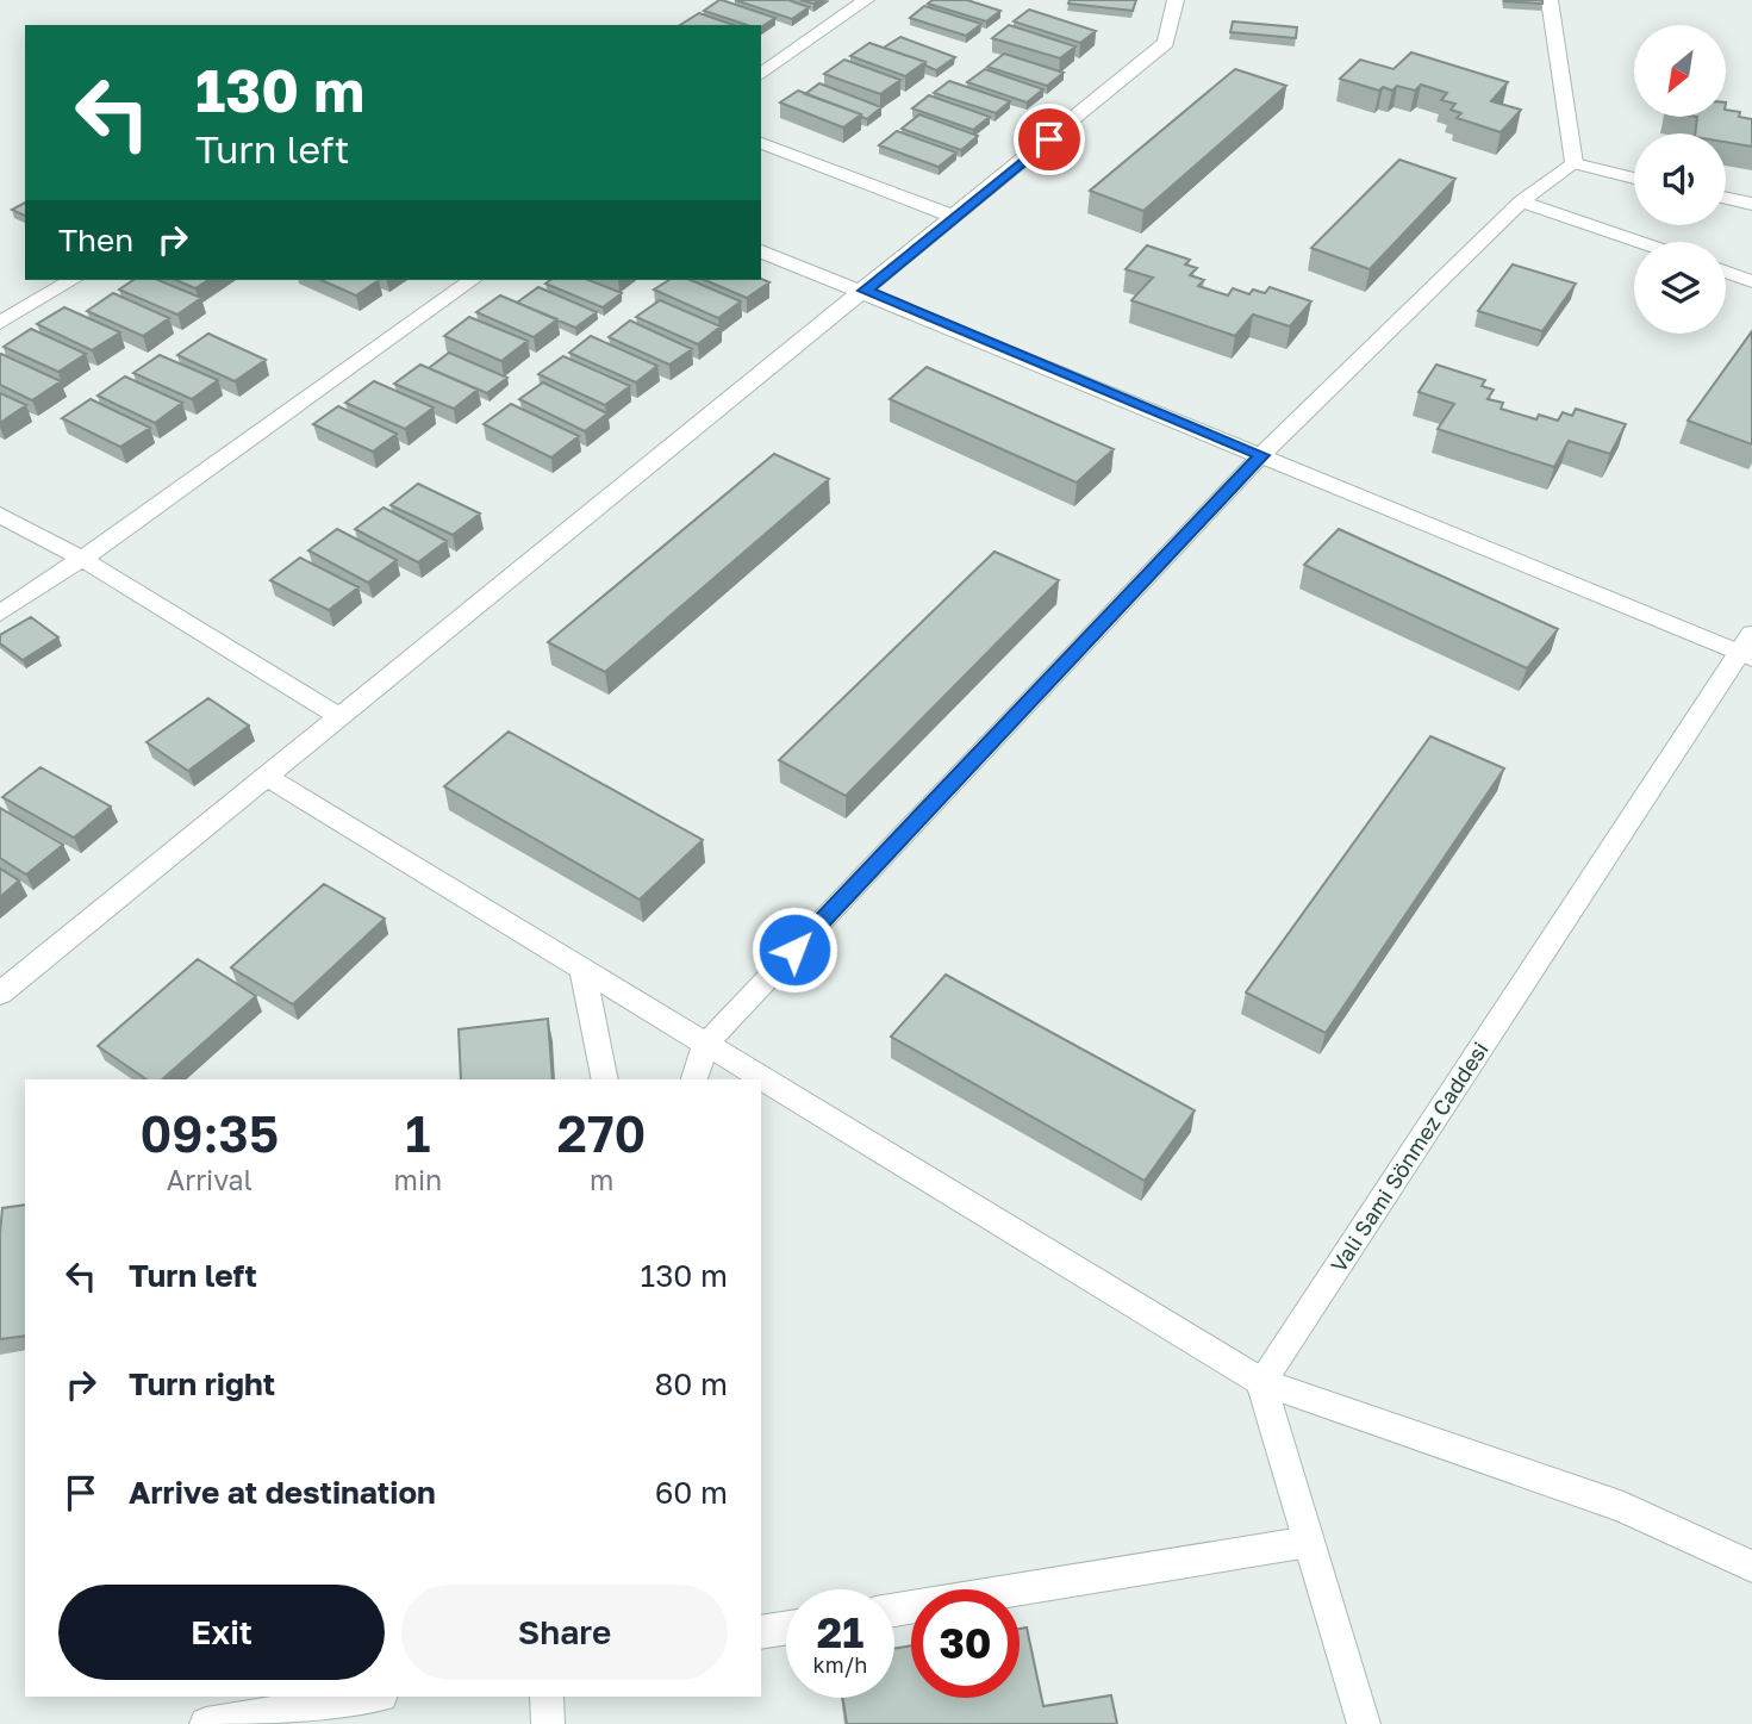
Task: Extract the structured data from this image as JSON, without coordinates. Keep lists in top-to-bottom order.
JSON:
{
  "streets": {
    "street": ["Vali Sami Sönmez Caddesi"]
  },
  "north": "bottom left",
  "page": {
    "turn": ["130 m", "Turn left"],
    "then": "Then",
    "eta": [
      "09:35",
      "Arrival",
      "1",
      "min",
      "270",
      "m"
    ],
    "list": [
      {
        "name": "Turn left",
        "value": "130 m"
      },
      {
        "name": "Turn right",
        "value": "80 m"
      },
      {
        "name": "Arrive at destination",
        "value": "60 m"
      }
    ],
    "buttons": ["Exit", "Share"],
    "speed": "21 km/h",
    "limit": "30"
  }
}
